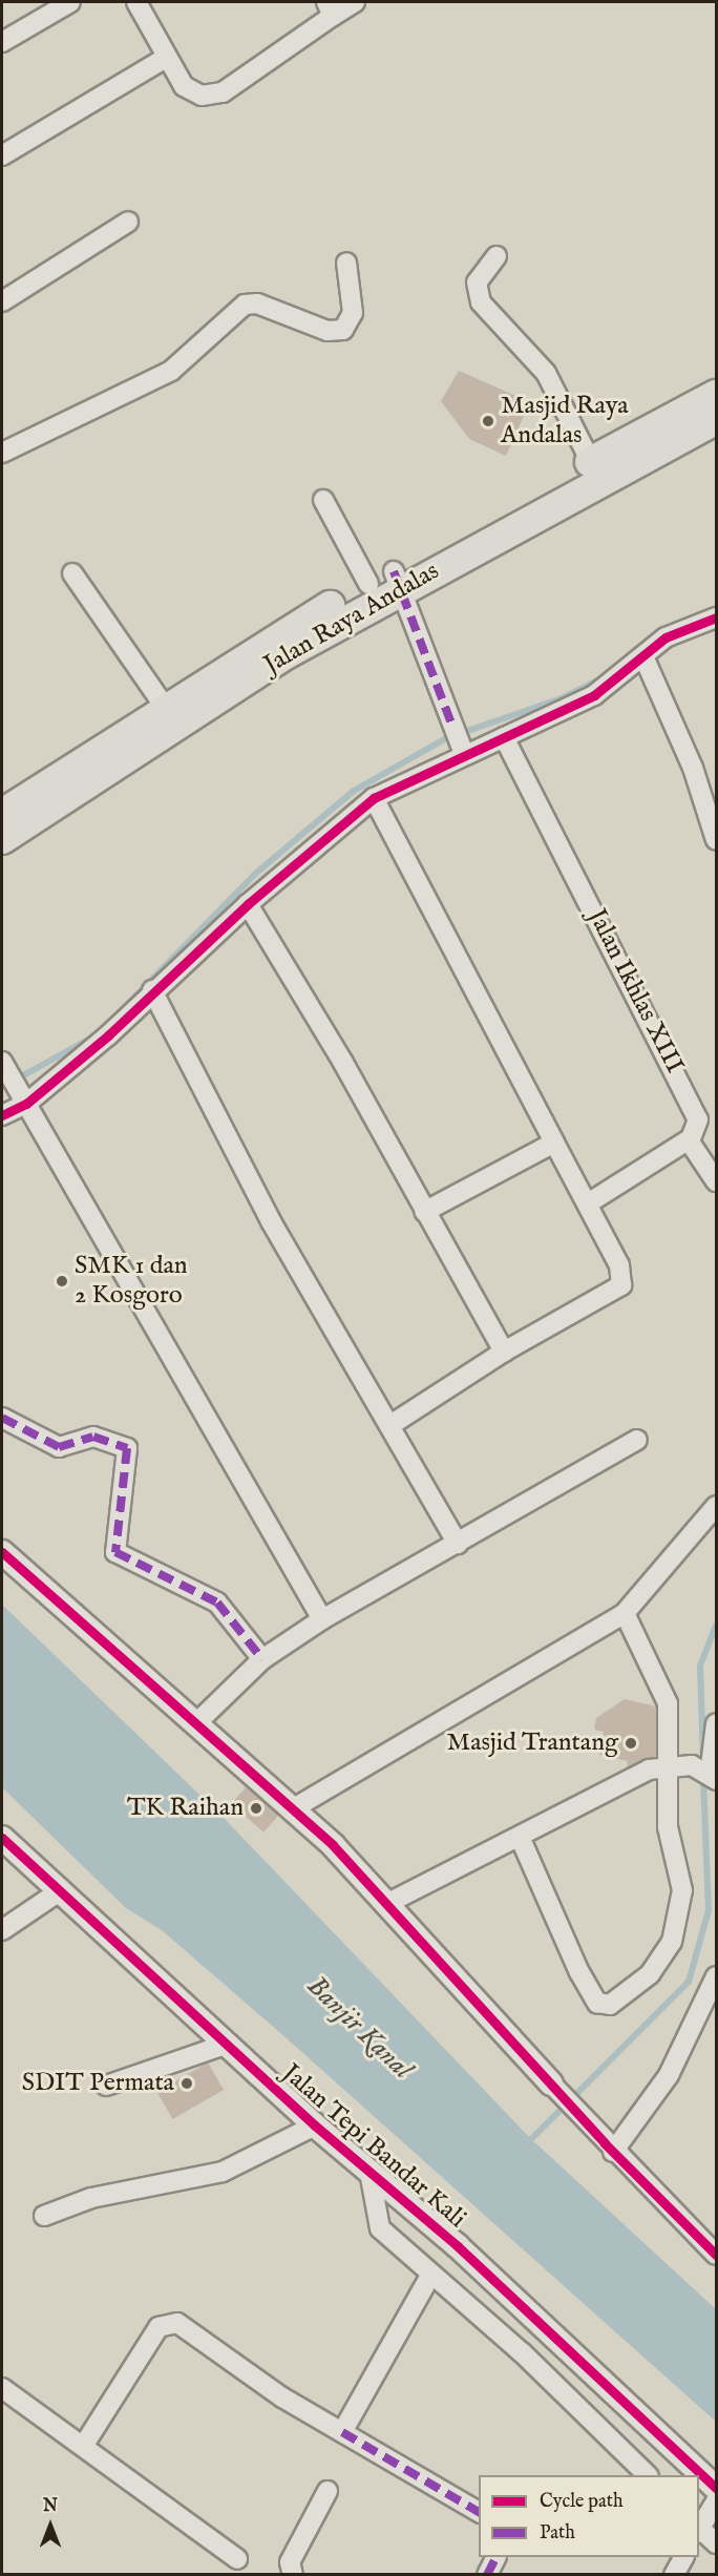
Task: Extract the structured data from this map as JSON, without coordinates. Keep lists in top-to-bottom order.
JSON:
{
  "streets": {
    "main road": ["Jalan Raya Andalas"],
    "street": ["Jalan Ikhlas XIII", "Jalan Tepi Bandar Kali"]
  },
  "water": ["Banjir Kanal"],
  "places": [
    "Masjid Raya Andalas",
    "SMK 1 dan 2 Kosgoro",
    "Masjid Trantang",
    "TK Raihan",
    "SDIT Permata"
  ],
  "legend": ["Cycle path", "Path"],
  "north": "top"
}
